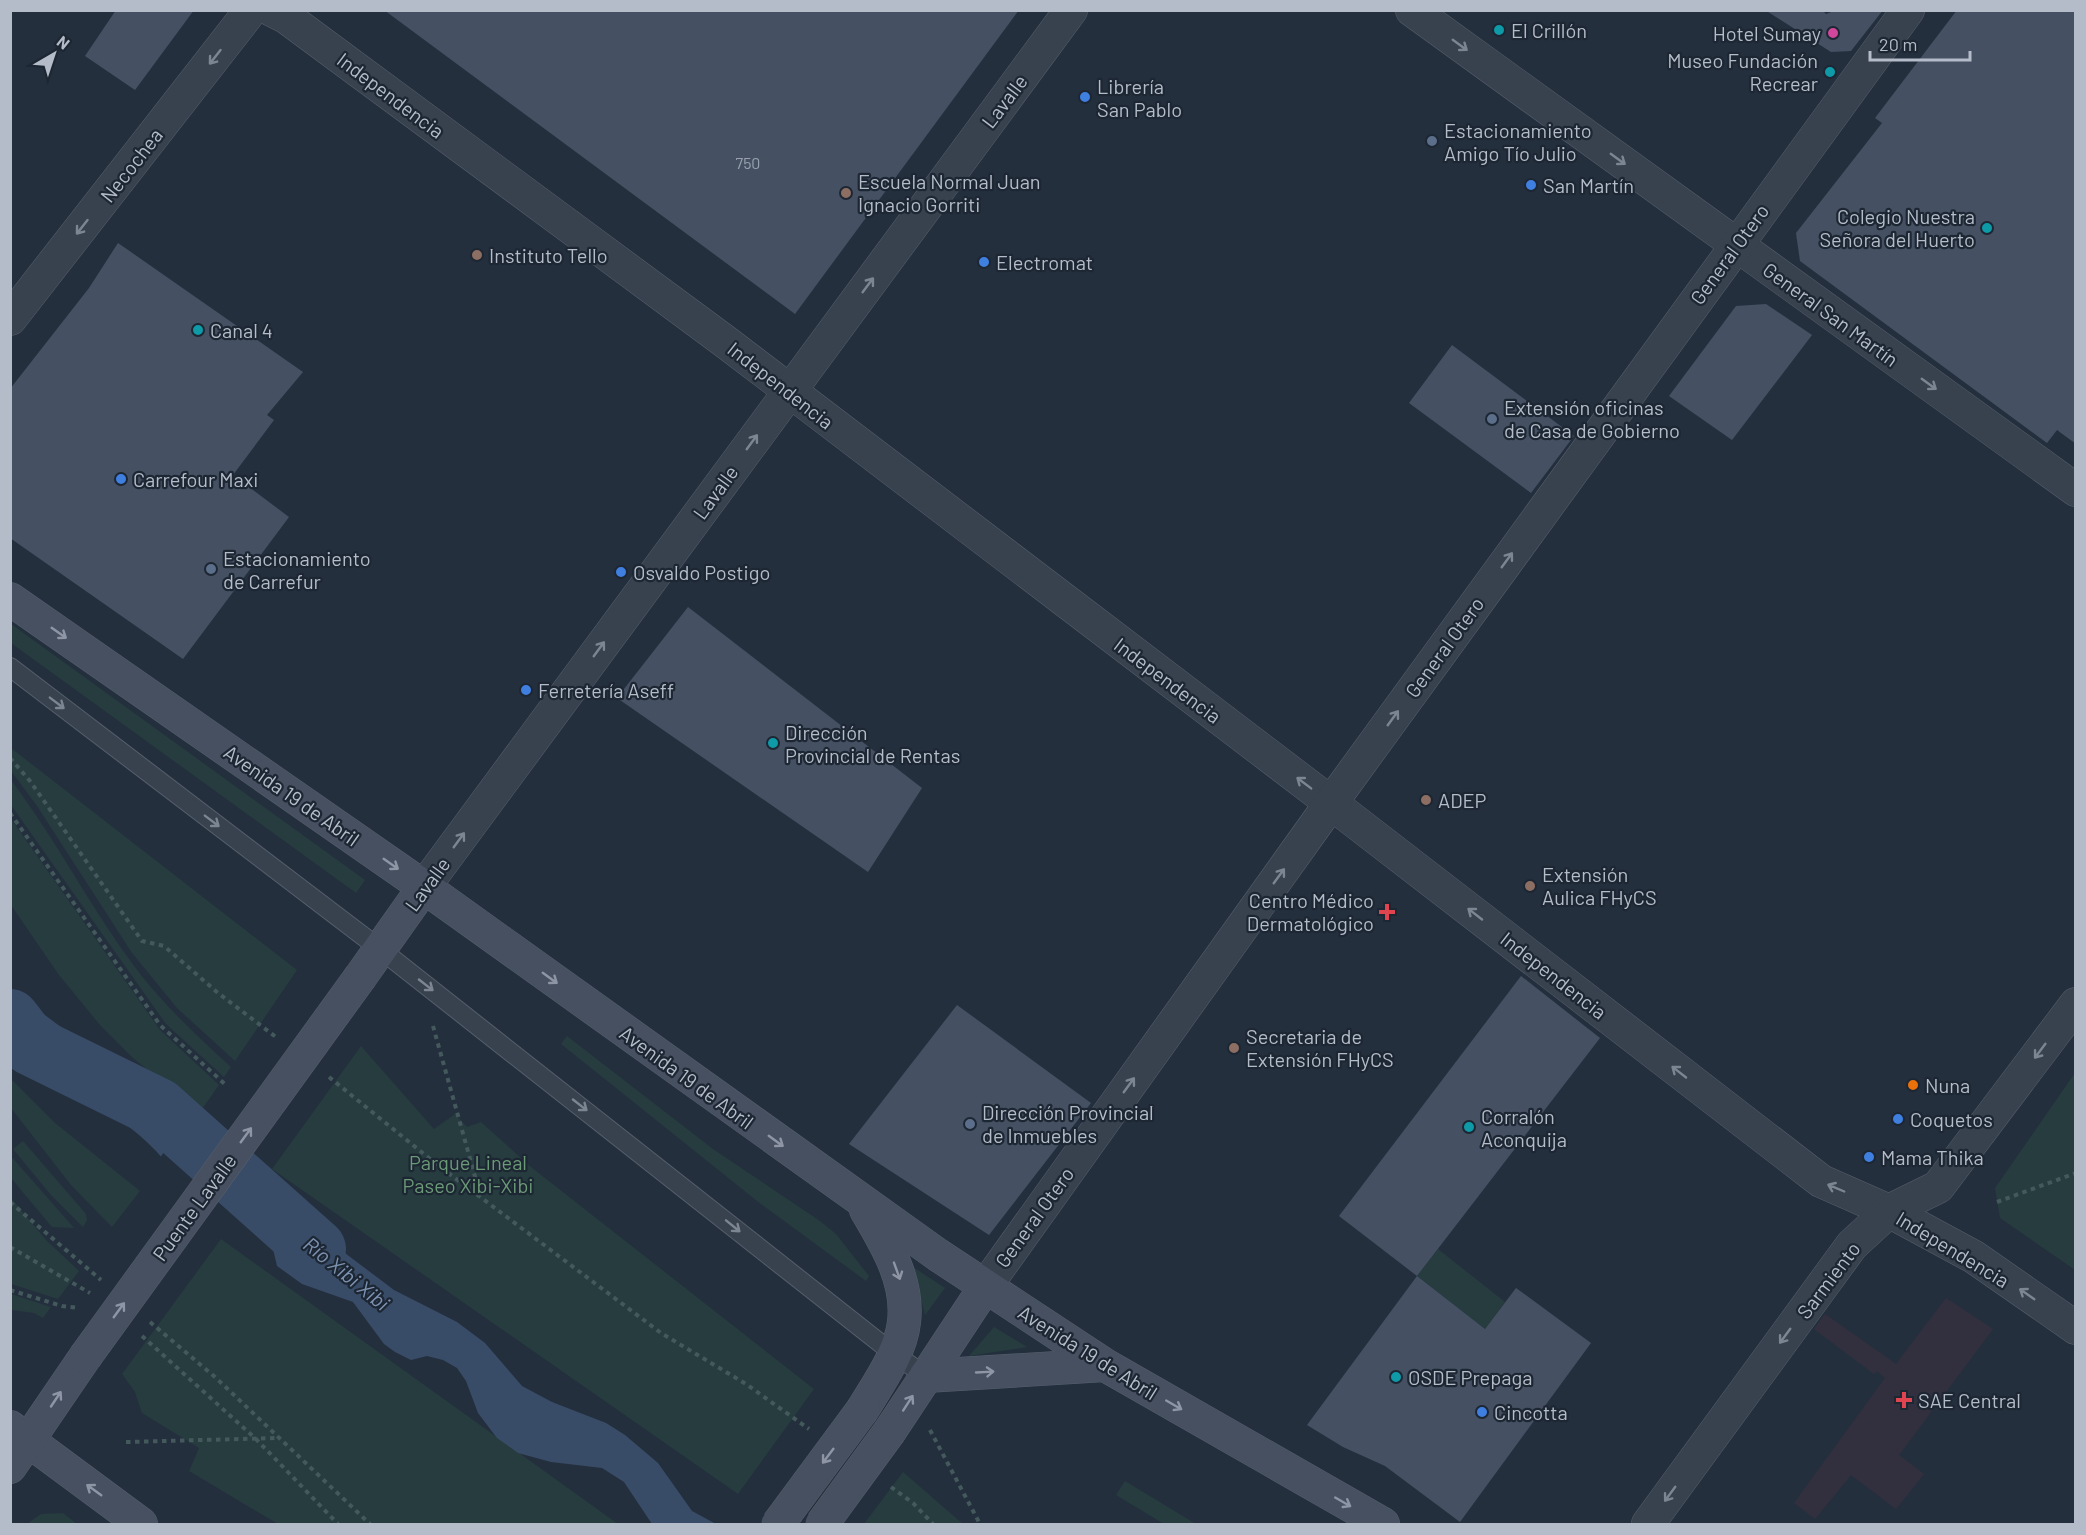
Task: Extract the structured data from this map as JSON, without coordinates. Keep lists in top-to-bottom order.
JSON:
{
  "streets": {
    "main road": ["Lavalle", "Avenida 19 de Abril", "Puente Lavalle"],
    "street": [
      "Independencia",
      "Necochea",
      "General Otero",
      "General San Martín",
      "Sarmiento"
    ]
  },
  "crossings": [
    ["Independencia", "Lavalle"],
    ["Independencia", "General Otero"],
    ["Independencia", "Sarmiento"],
    ["Lavalle", "Avenida 19 de Abril"],
    ["Lavalle", "Puente Lavalle"],
    ["General Otero", "General San Martín"],
    ["General Otero", "Avenida 19 de Abril"]
  ],
  "one_way": [
    "Independencia",
    "Lavalle",
    "Necochea",
    "General Otero",
    "General San Martín",
    "Avenida 19 de Abril",
    "Puente Lavalle",
    "Sarmiento"
  ],
  "water": ["Río Xibi Xibi"],
  "parks": ["Parque Lineal Paseo Xibi-Xibi"],
  "places": {
    "other": [
      "El Crillón",
      "Hotel Sumay",
      "Museo Fundación Recrear",
      "Librería San Pablo",
      "Estacionamiento Amigo Tío Julio",
      "San Martín",
      "Escuela Normal Juan Ignacio Gorriti",
      "Colegio Nuestra Señora del Huerto",
      "Instituto Tello",
      "Electromat",
      "Canal 4",
      "Extensión oficinas de Casa de Gobierno",
      "Carrefour Maxi",
      "Estacionamiento de Carrefur",
      "Osvaldo Postigo",
      "Ferretería Aseff",
      "Dirección Provincial de Rentas",
      "ADEP",
      "Extensión Aulica FHyCS",
      "Secretaria de Extensión FHyCS",
      "Nuna",
      "Coquetos",
      "Dirección Provincial de Inmuebles",
      "Corralón Aconquija",
      "Mama Thika",
      "OSDE Prepaga",
      "Cincotta"
    ],
    "health": ["Centro Médico Dermatológico", "SAE Central"]
  },
  "house_numbers": ["750"],
  "scale_bar": "20 m",
  "north": "top right"
}
